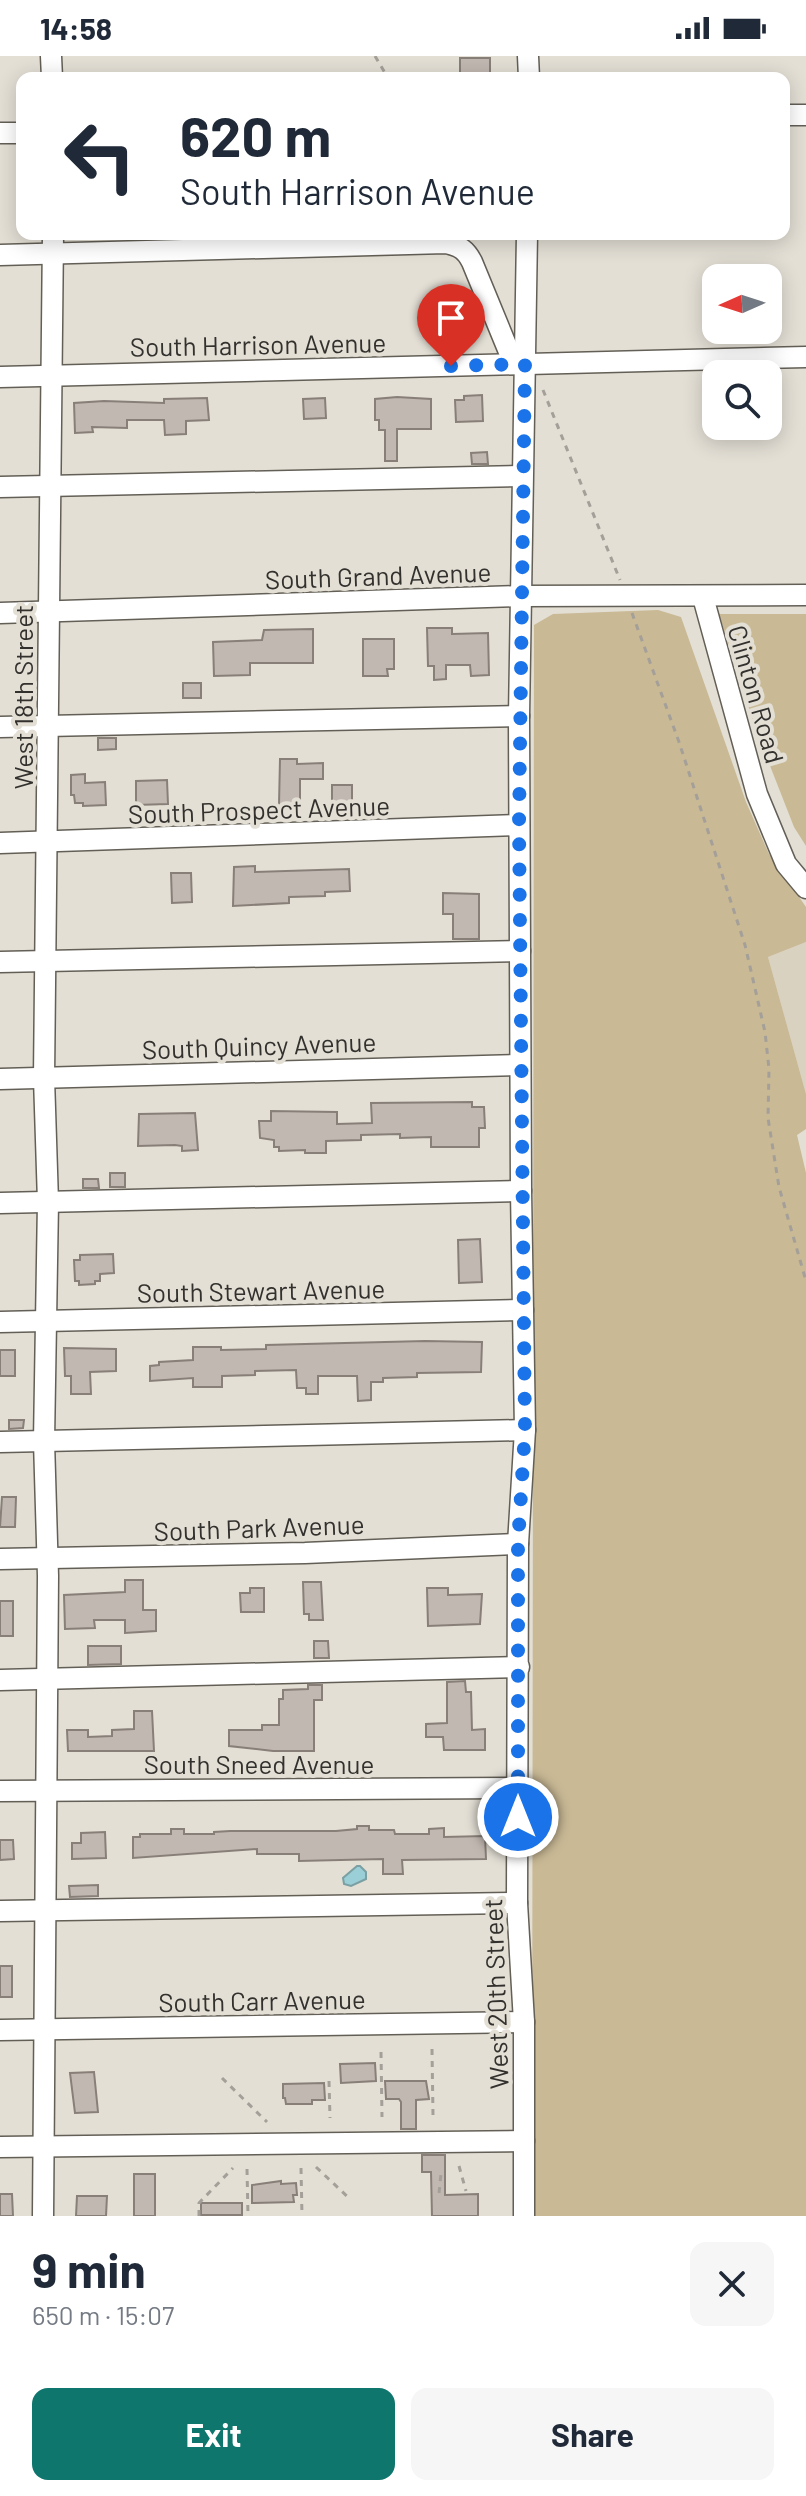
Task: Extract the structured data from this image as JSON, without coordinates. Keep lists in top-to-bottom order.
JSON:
{
  "streets": {
    "street": [
      "South Harrison Avenue",
      "South Grand Avenue",
      "Clinton Road",
      "West 18th Street",
      "South Prospect Avenue",
      "South Quincy Avenue",
      "South Stewart Avenue",
      "South Park Avenue",
      "South Sneed Avenue",
      "West 20th Street",
      "South Carr Avenue"
    ]
  },
  "crossings": [
    ["South Harrison Avenue", "West 18th Street"],
    ["South Harrison Avenue", "West 20th Street"],
    ["South Grand Avenue", "Clinton Road"],
    ["South Grand Avenue", "West 18th Street"],
    ["South Grand Avenue", "West 20th Street"],
    ["West 18th Street", "South Prospect Avenue"],
    ["West 18th Street", "South Quincy Avenue"],
    ["West 18th Street", "South Stewart Avenue"],
    ["West 18th Street", "South Park Avenue"],
    ["West 18th Street", "South Sneed Avenue"],
    ["West 18th Street", "South Carr Avenue"],
    ["South Prospect Avenue", "West 20th Street"],
    ["South Quincy Avenue", "West 20th Street"],
    ["South Stewart Avenue", "West 20th Street"],
    ["South Park Avenue", "West 20th Street"],
    ["South Sneed Avenue", "West 20th Street"],
    ["West 20th Street", "South Carr Avenue"]
  ],
  "north": "left",
  "page": {
    "status": "14:58",
    "turn": ["620 m", "South Harrison Avenue"],
    "heading": ["9 min", "650 m · 15:07"],
    "buttons": ["Exit", "Share"]
  }
}
